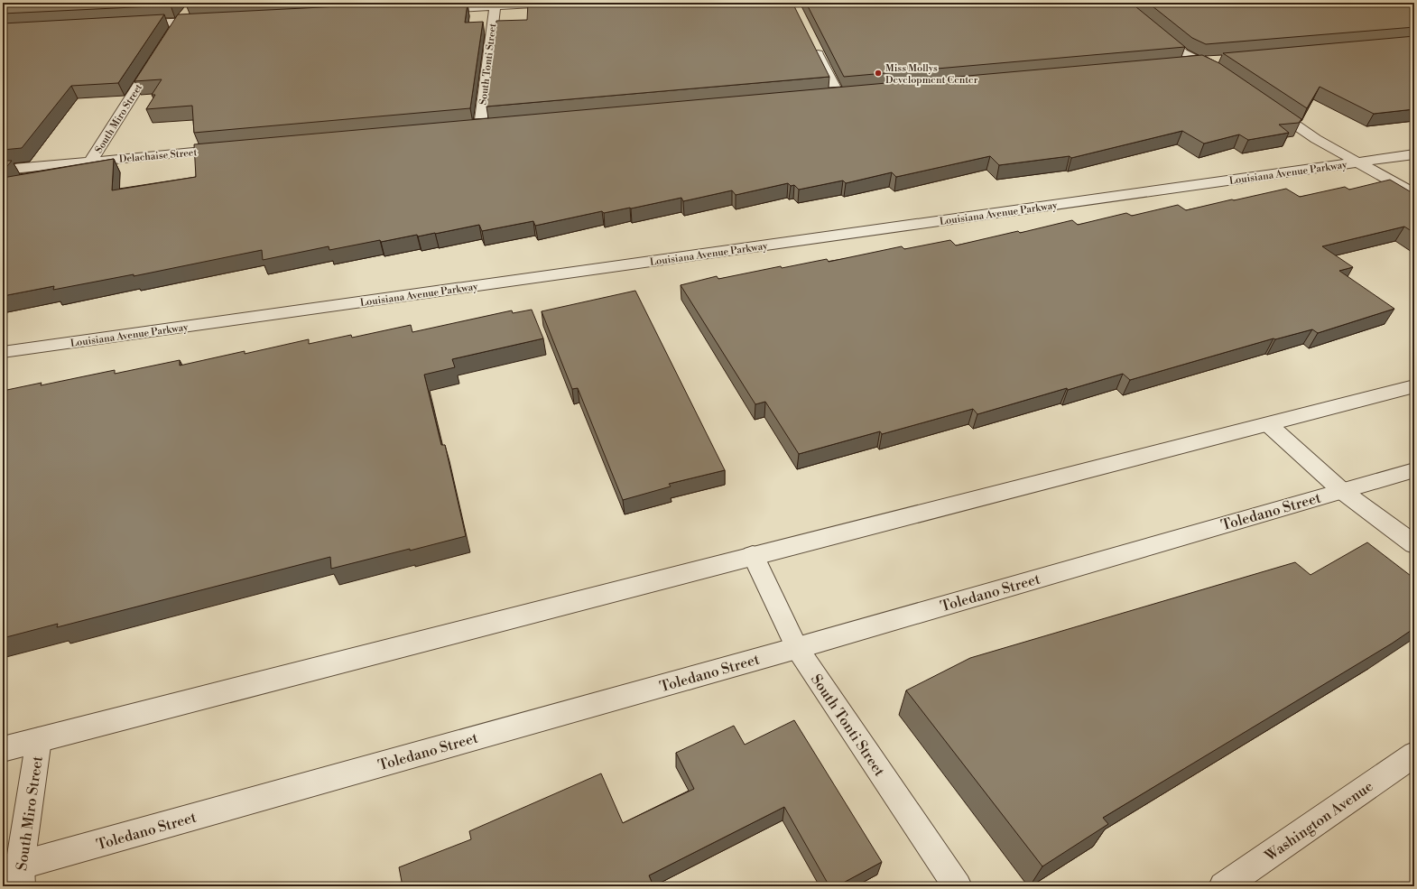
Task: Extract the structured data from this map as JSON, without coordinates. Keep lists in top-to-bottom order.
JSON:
{
  "streets": {
    "street": [
      "South Tonti Street",
      "South Miro Street",
      "Delachaise Street",
      "Louisiana Avenue Parkway",
      "Toledano Street",
      "Washington Avenue"
    ]
  },
  "crossings": [
    ["South Tonti Street", "Toledano Street"],
    ["South Miro Street", "Delachaise Street"],
    ["South Miro Street", "Toledano Street"]
  ],
  "places": ["Miss Mollys Development Center"]
}
